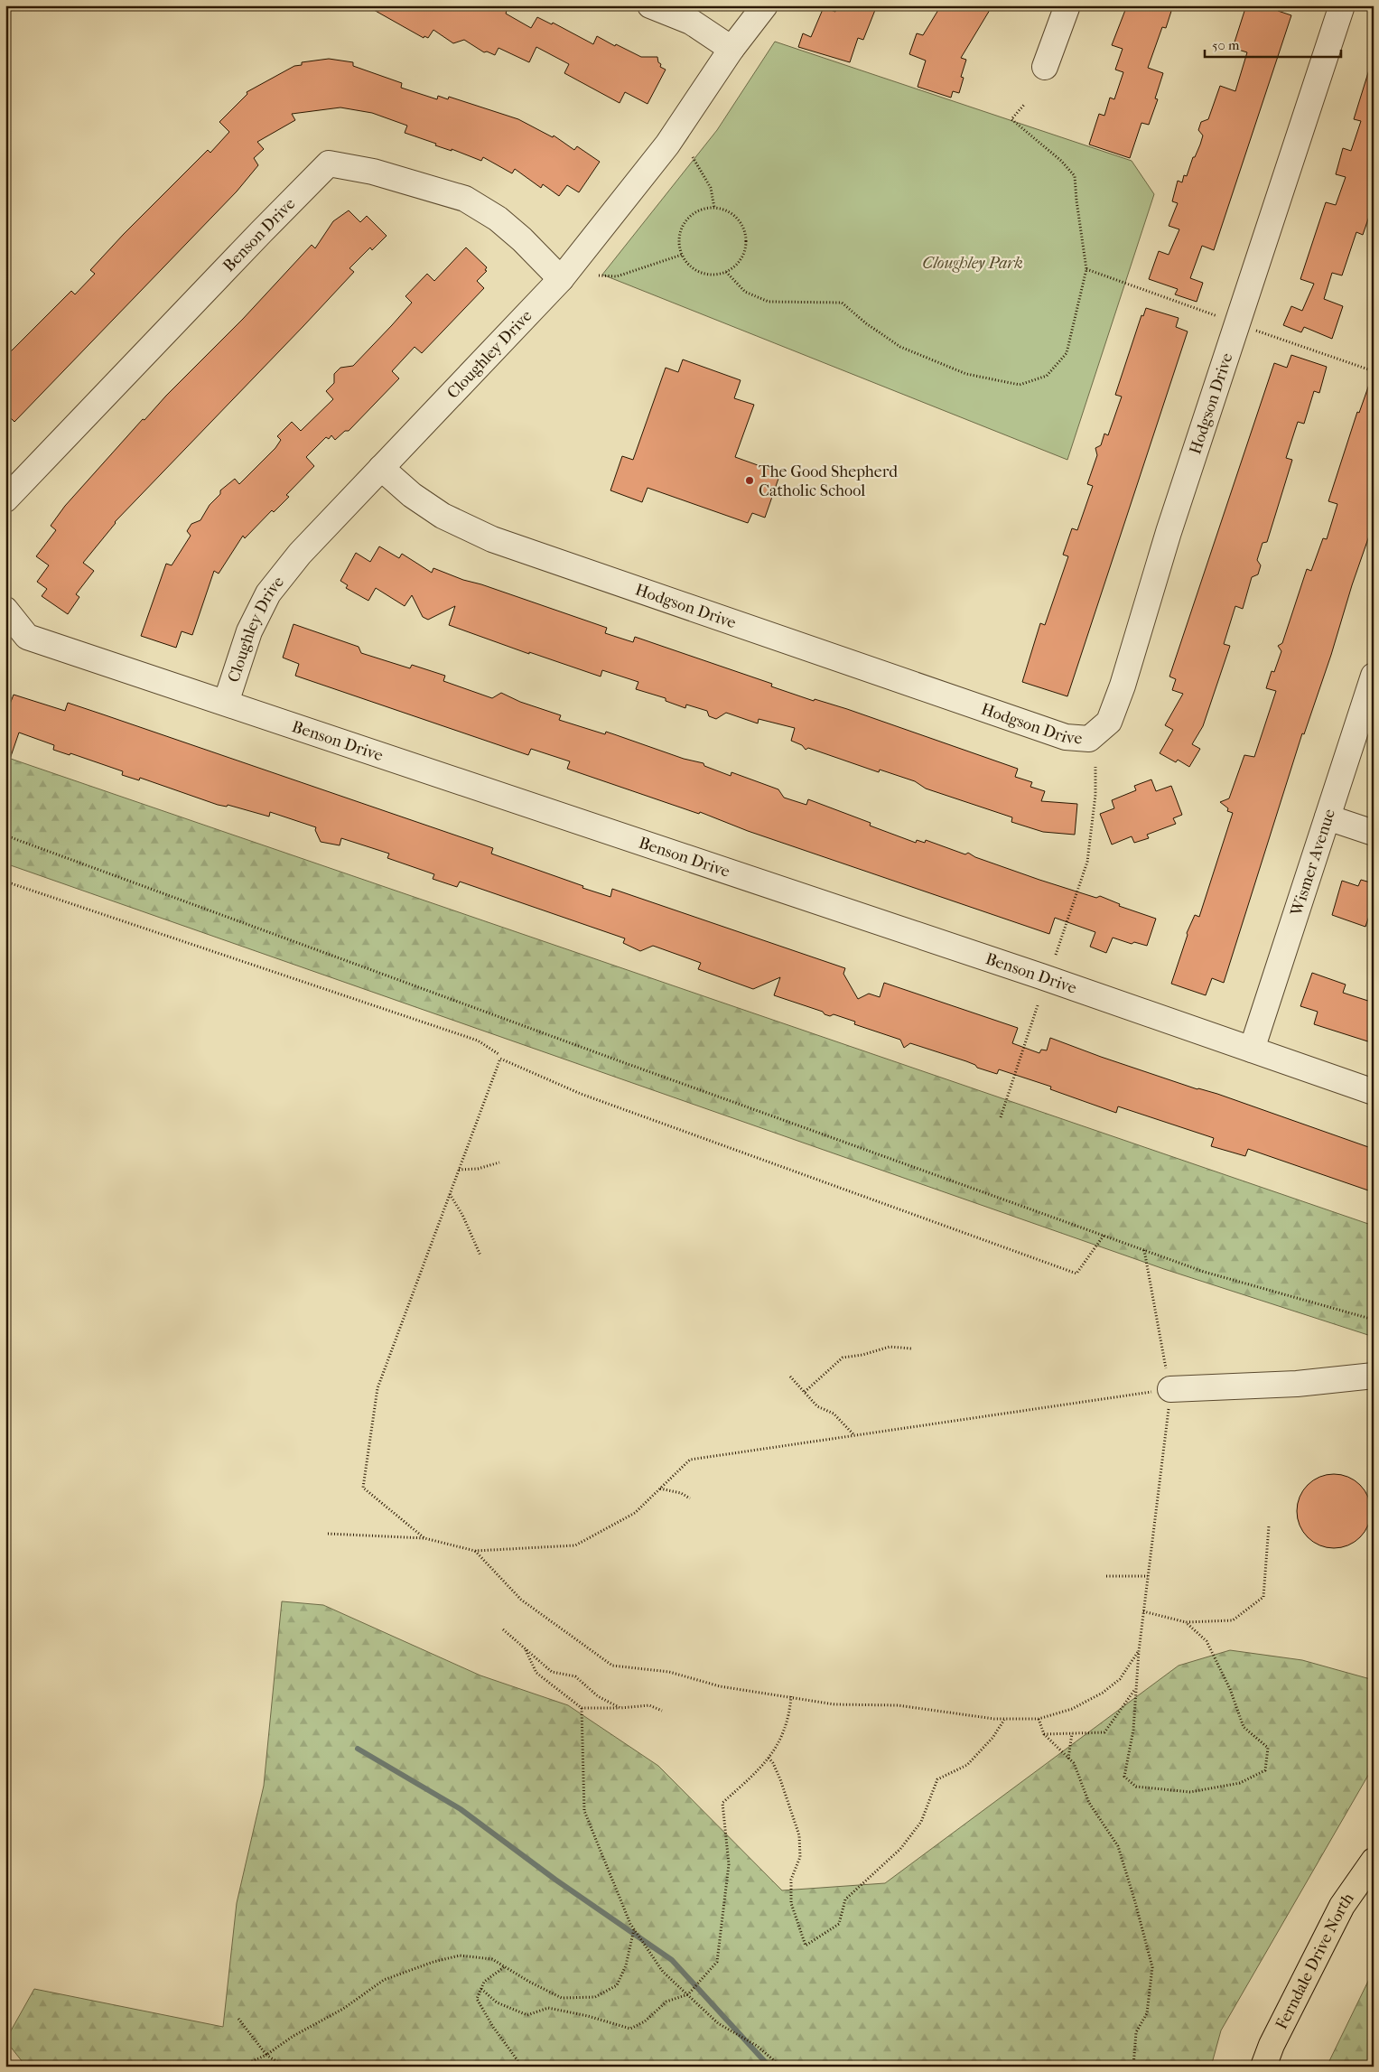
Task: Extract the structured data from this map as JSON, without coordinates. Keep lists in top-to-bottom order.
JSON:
{
  "streets": {
    "main road": ["Ferndale Drive North"],
    "street": [
      "Benson Drive",
      "Cloughley Drive",
      "Hodgson Drive",
      "Wismer Avenue"
    ]
  },
  "crossings": [
    ["Benson Drive", "Cloughley Drive"],
    ["Benson Drive", "Wismer Avenue"],
    ["Cloughley Drive", "Hodgson Drive"]
  ],
  "parks": ["Cloughley Park"],
  "places": ["The Good Shepherd Catholic School"],
  "scale_bar": "50 m"
}
